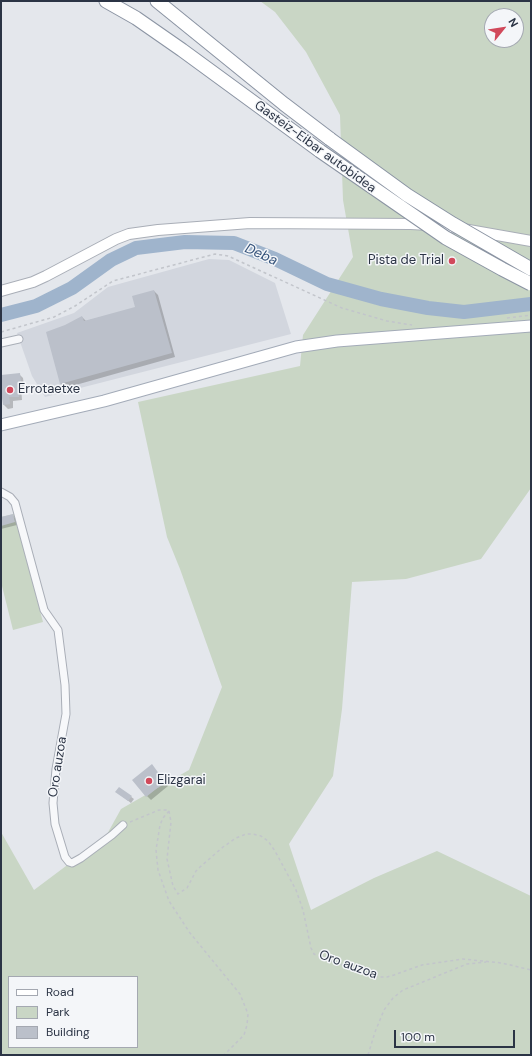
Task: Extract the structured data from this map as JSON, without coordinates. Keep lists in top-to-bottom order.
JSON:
{
  "streets": {
    "highway": ["Gasteiz-Eibar autobidea"],
    "street": ["Oro auzoa"]
  },
  "water": ["Deba"],
  "places": ["Pista de Trial", "Errotaetxe", "Elizgarai"],
  "legend": ["Road", "Park", "Building"],
  "scale_bar": "100 m",
  "north": "top right"
}
